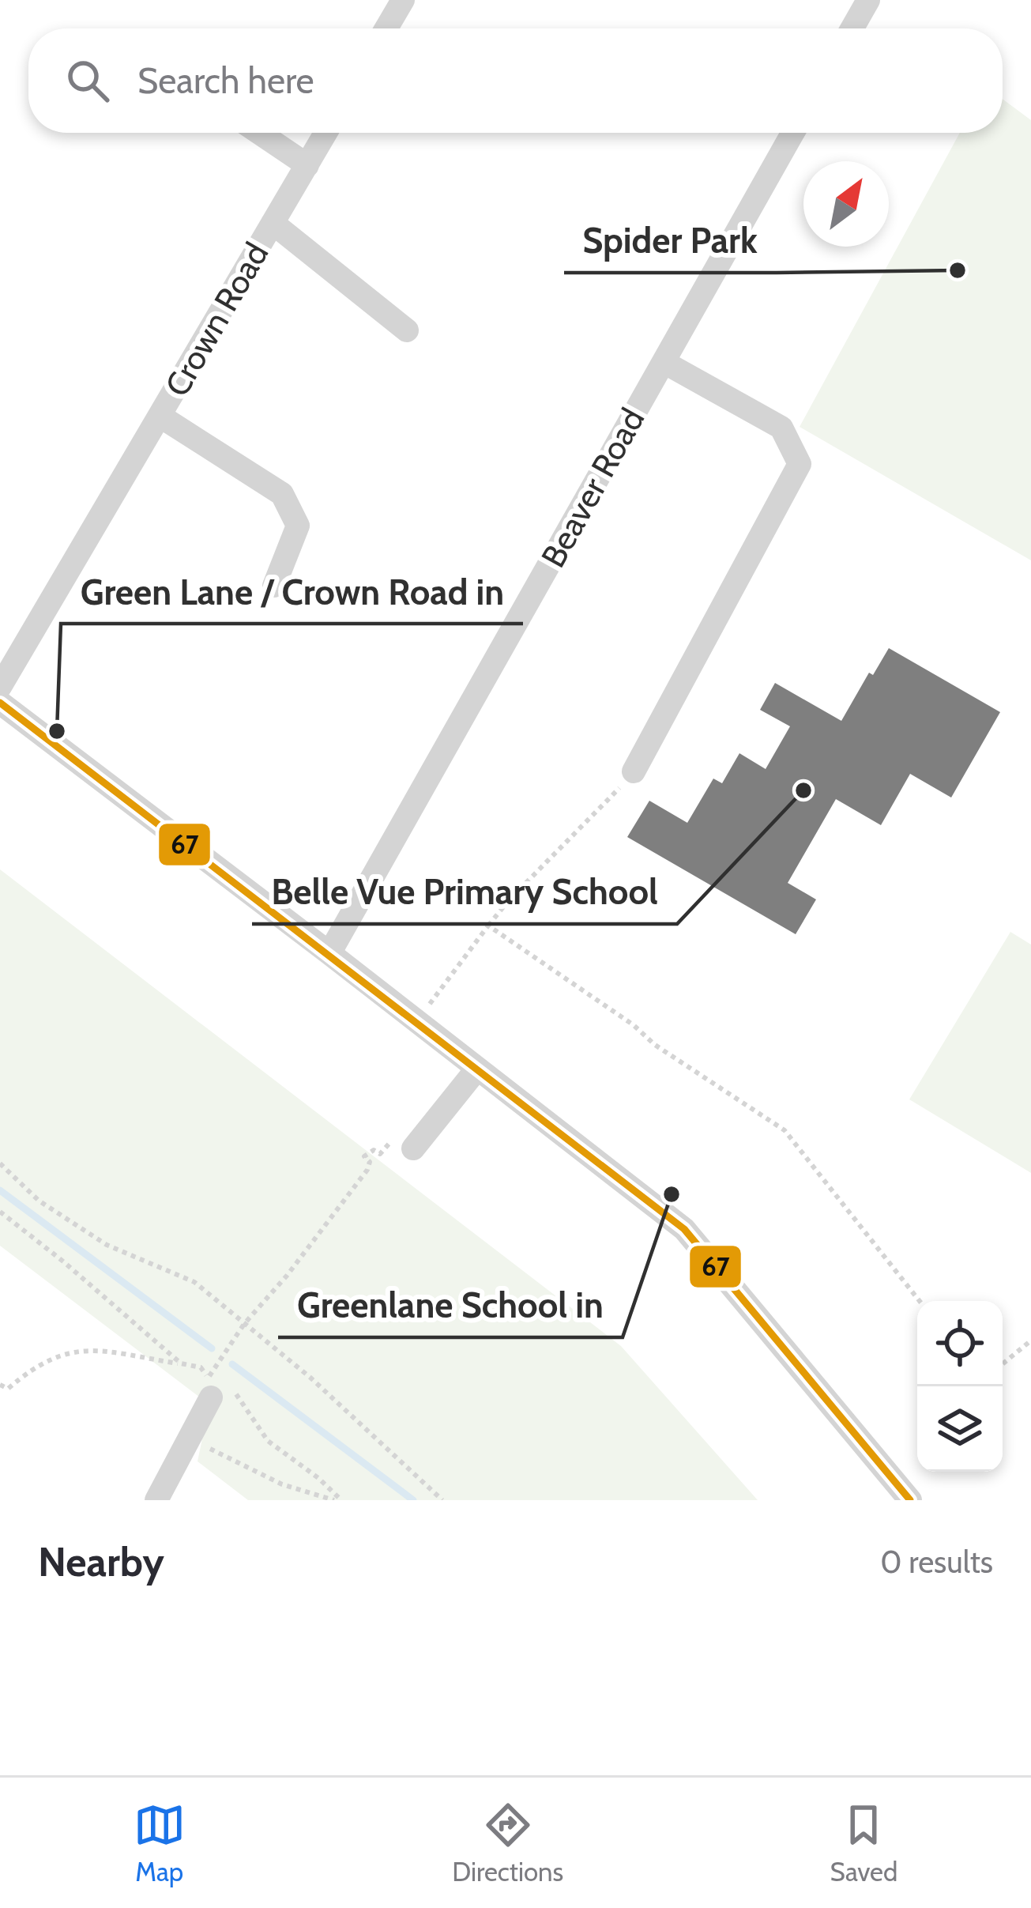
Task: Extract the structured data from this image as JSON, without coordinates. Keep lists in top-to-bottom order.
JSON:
{
  "streets": {
    "street": ["Crown Road", "Beaver Road"]
  },
  "places": [
    "Spider Park",
    "Green Lane / Crown Road in",
    "Belle Vue Primary School",
    "Greenlane School in"
  ],
  "lines": ["transit line 67"],
  "north": "top right",
  "page": {
    "search": "Search here",
    "heading": ["Nearby", "0 results"],
    "nav": ["Map", "Directions", "Saved"]
  }
}
